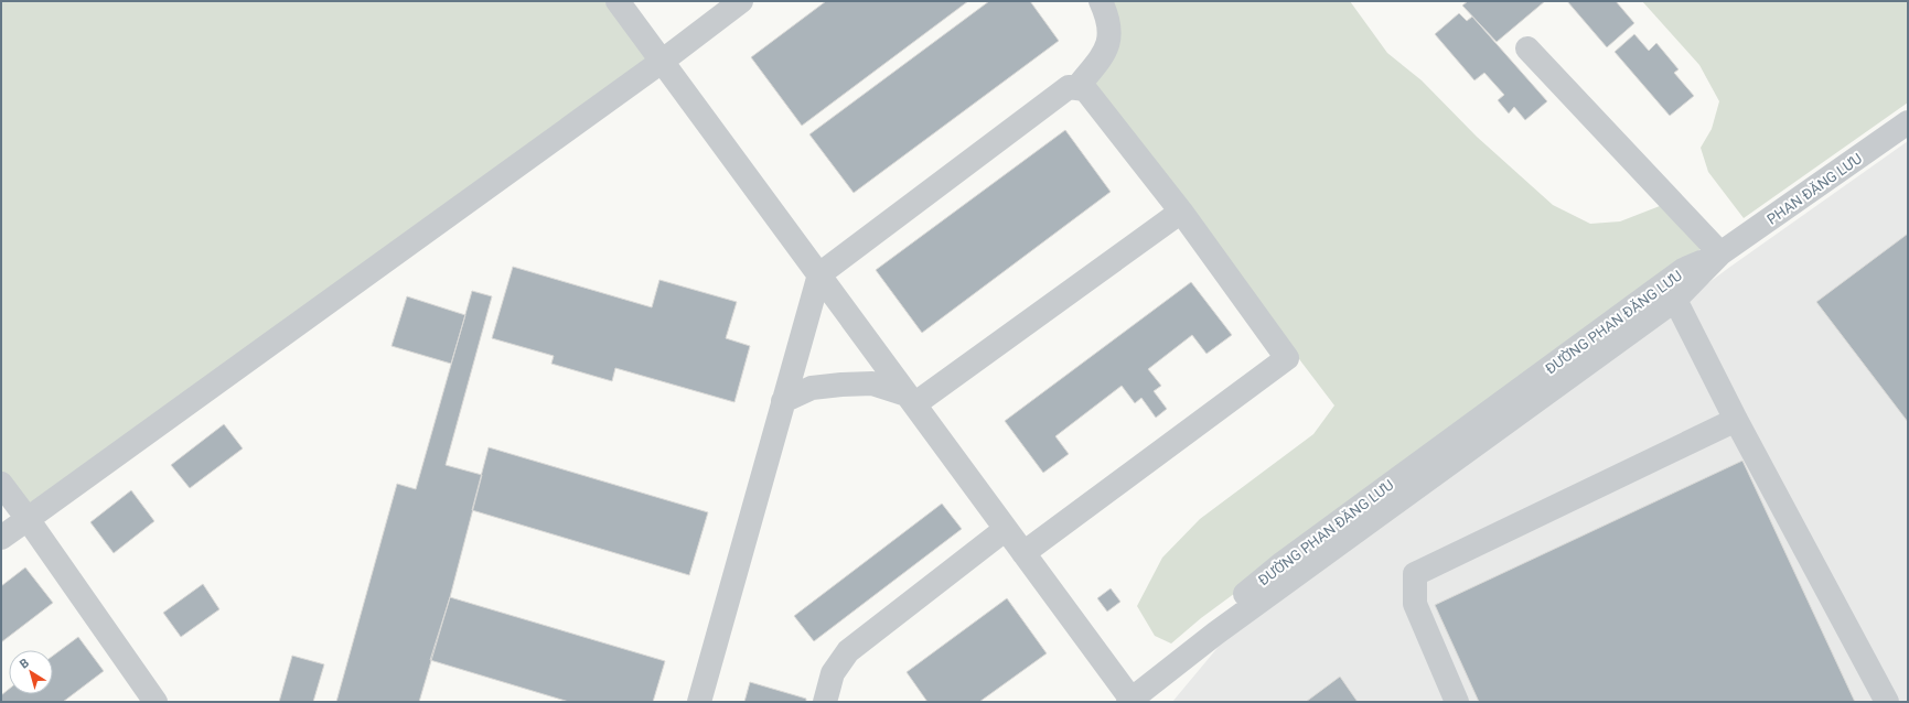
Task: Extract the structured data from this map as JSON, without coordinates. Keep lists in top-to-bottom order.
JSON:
{
  "streets": {
    "street": ["PHAN ĐĂNG LƯU", "ĐƯỜNG PHAN ĐĂNG LƯU"]
  },
  "crossings": [
    ["PHAN ĐĂNG LƯU", "ĐƯỜNG PHAN ĐĂNG LƯU"]
  ],
  "north": "top left"
}
